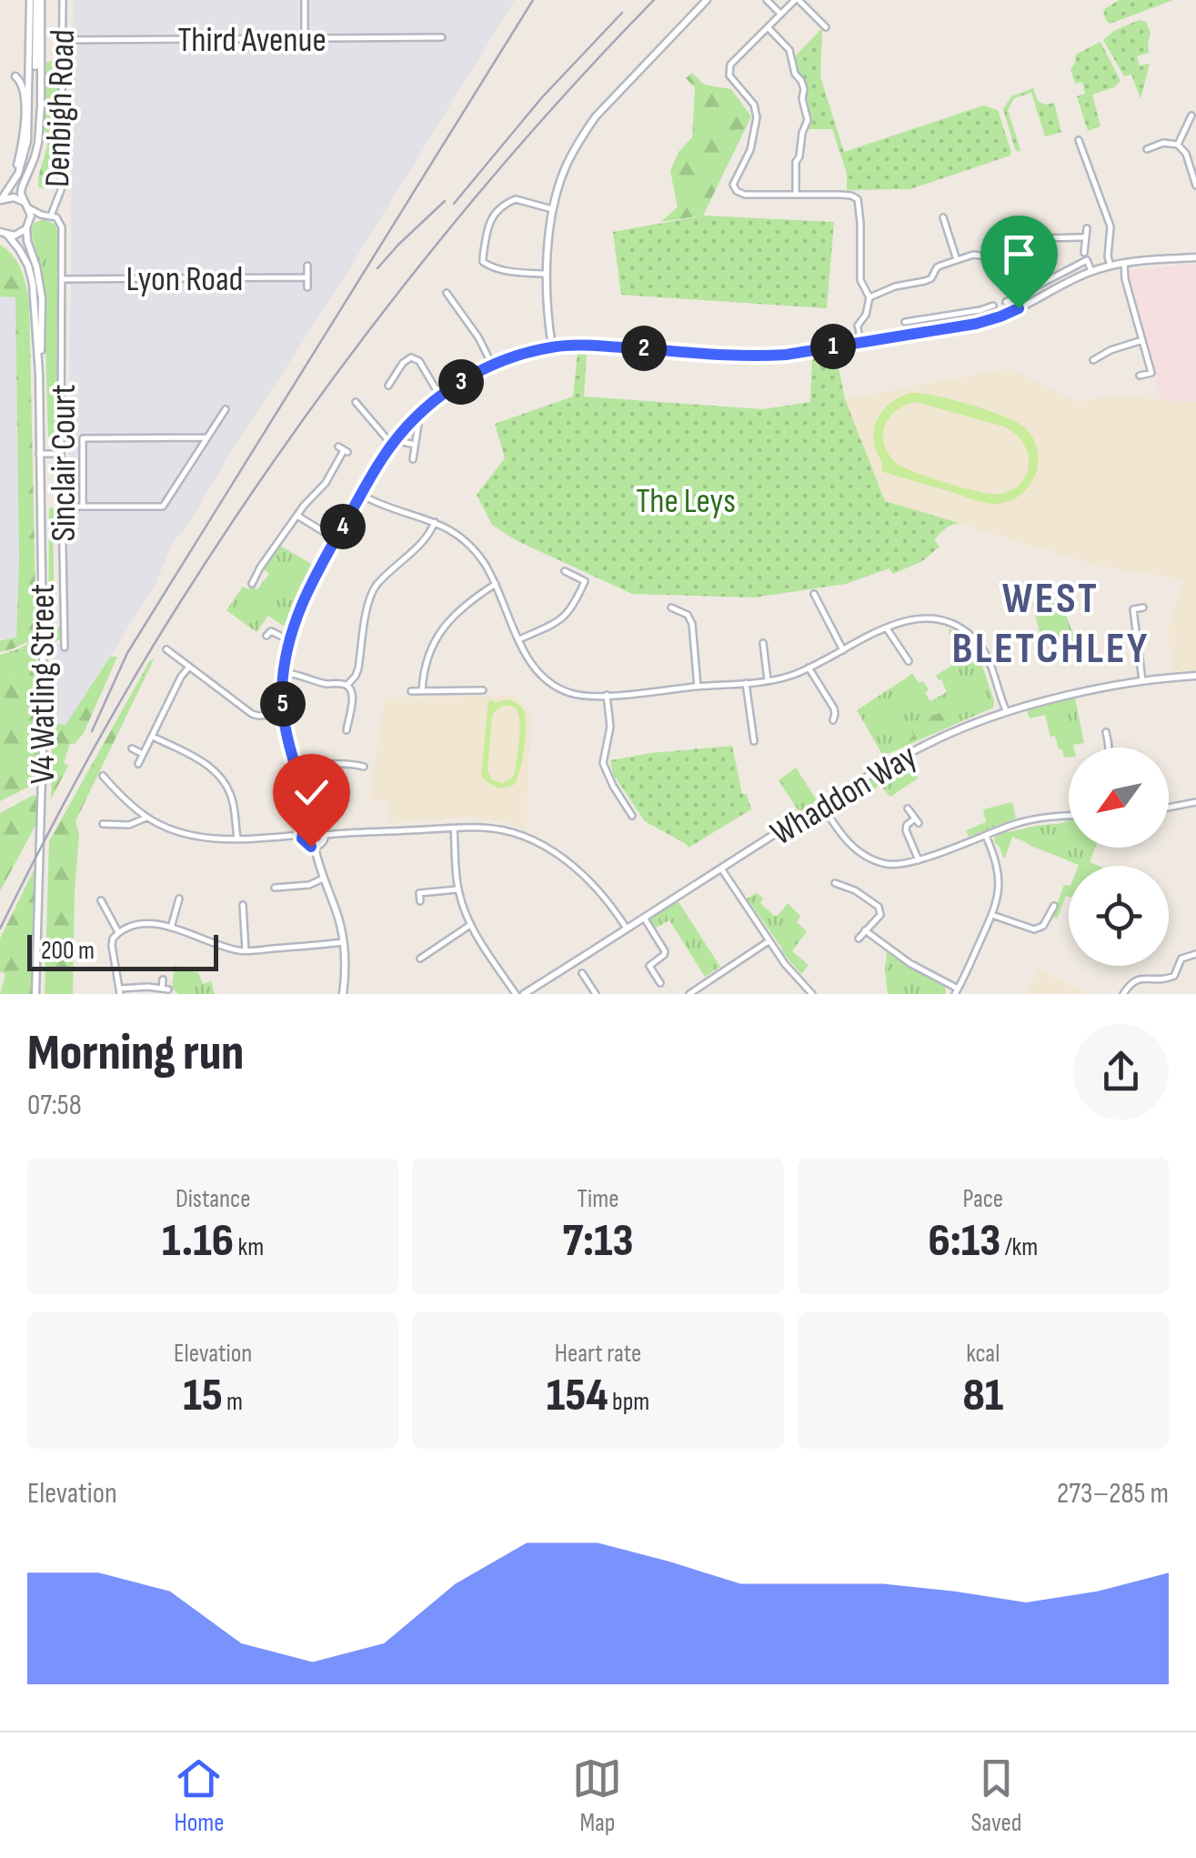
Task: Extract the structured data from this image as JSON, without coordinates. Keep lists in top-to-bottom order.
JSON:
{
  "streets": {
    "street": [
      "Third Avenue",
      "Denbigh Road",
      "Lyon Road",
      "Sinclair Court",
      "V4 Watling Street",
      "Whaddon Way"
    ]
  },
  "crossings": [
    ["Third Avenue", "Denbigh Road"],
    ["Denbigh Road", "Lyon Road"],
    ["Denbigh Road", "Sinclair Court"],
    ["Denbigh Road", "V4 Watling Street"],
    ["Lyon Road", "Sinclair Court"]
  ],
  "districts": ["WEST BLETCHLEY"],
  "parks": ["The Leys"],
  "scale_bar": "200 m",
  "north": "bottom left",
  "page": {
    "pins": [
      "1",
      "2",
      "3",
      "4",
      "5"
    ],
    "scale": "200 m",
    "heading": ["Morning run", "07:58"],
    "stats": [
      ["Distance", "1.16 km"],
      ["Time", "7:13"],
      ["Pace", "6:13 /km"],
      ["Elevation", "15 m"],
      ["Heart rate", "154 bpm"],
      ["kcal", "81"]
    ],
    "chart": ["Elevation", "273–285 m"],
    "tabs": ["Home", "Map", "Saved"]
  }
}
